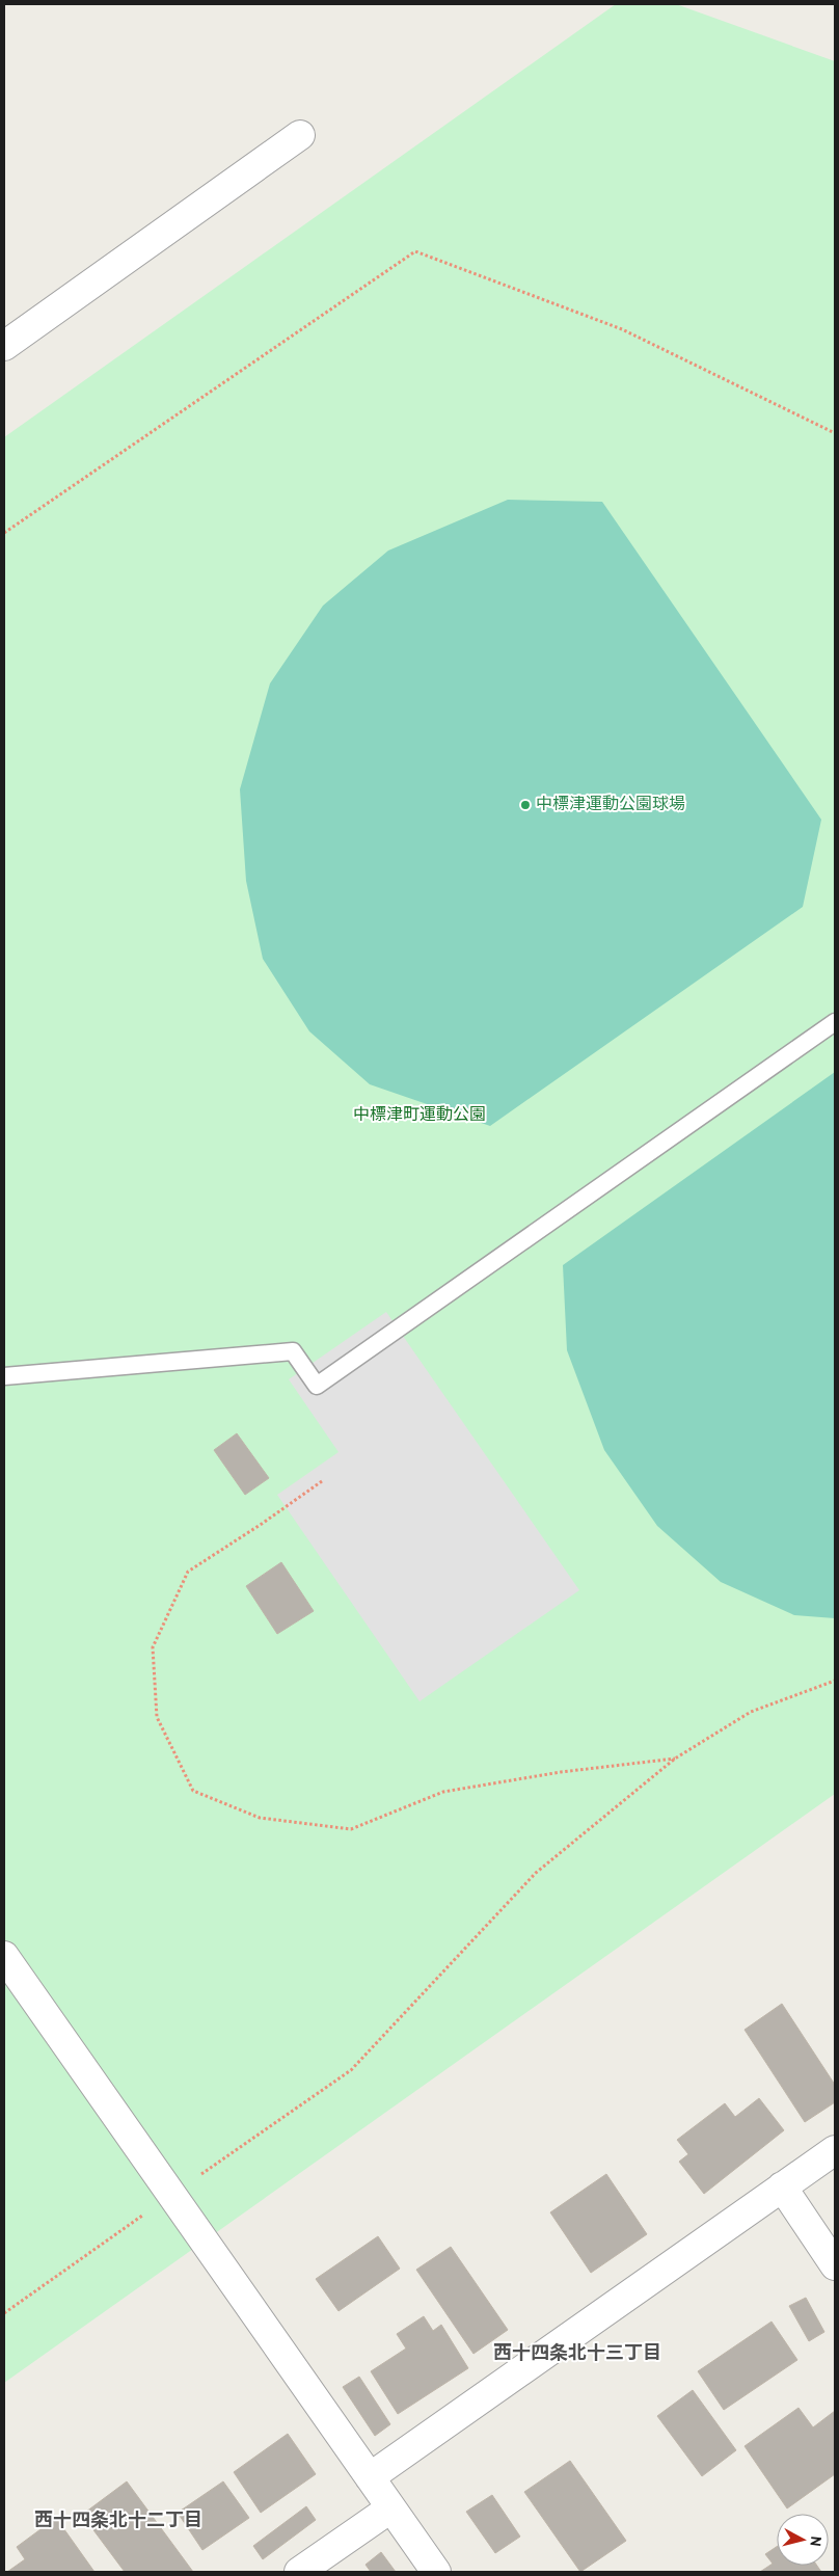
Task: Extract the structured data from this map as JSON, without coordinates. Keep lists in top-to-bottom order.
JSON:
{
  "districts": ["西十四条北十三丁目", "西十四条北十二丁目"],
  "parks": ["中標津町運動公園"],
  "places": ["中標津運動公園球場"],
  "north": "right"
}
